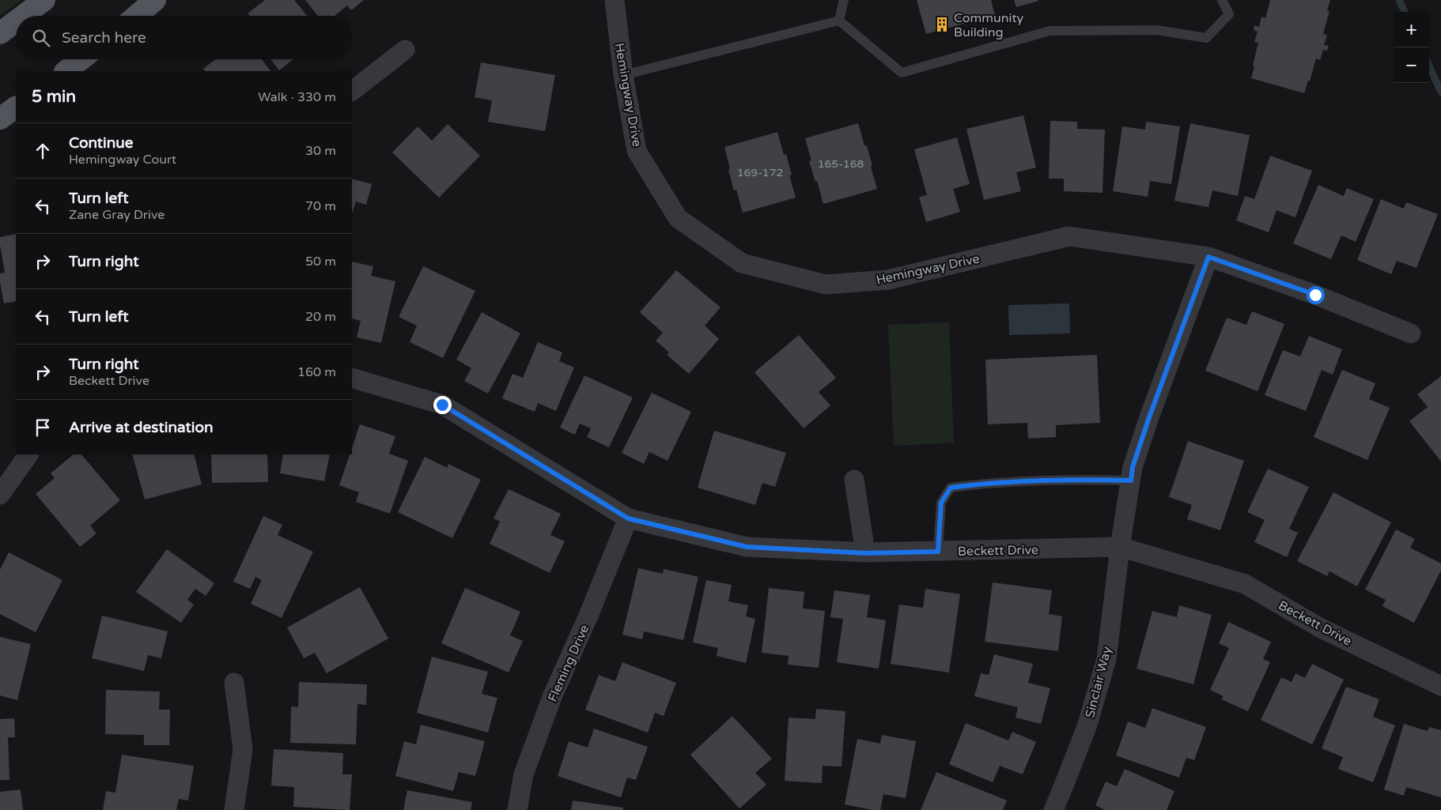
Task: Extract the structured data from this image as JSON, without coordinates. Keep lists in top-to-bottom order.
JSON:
{
  "streets": {
    "street": [
      "Hemingway Drive",
      "Beckett Drive",
      "Fleming Drive",
      "Sinclair Way"
    ]
  },
  "crossings": [
    ["Hemingway Drive", "Sinclair Way"],
    ["Beckett Drive", "Fleming Drive"],
    ["Beckett Drive", "Sinclair Way"]
  ],
  "places": {
    "building": ["Community Building"]
  },
  "house_numbers": ["165-168", "169-172"],
  "page": {
    "map_buttons": ["+", "−"],
    "search": "Search here",
    "heading": ["5 min", "Walk · 330 m"],
    "list": [
      ["Continue", "Hemingway Court", "30 m"],
      ["Turn left", "Zane Gray Drive", "70 m"],
      ["Turn right", "50 m"],
      ["Turn left", "20 m"],
      ["Turn right", "Beckett Drive", "160 m"],
      "Arrive at destination"
    ]
  }
}
